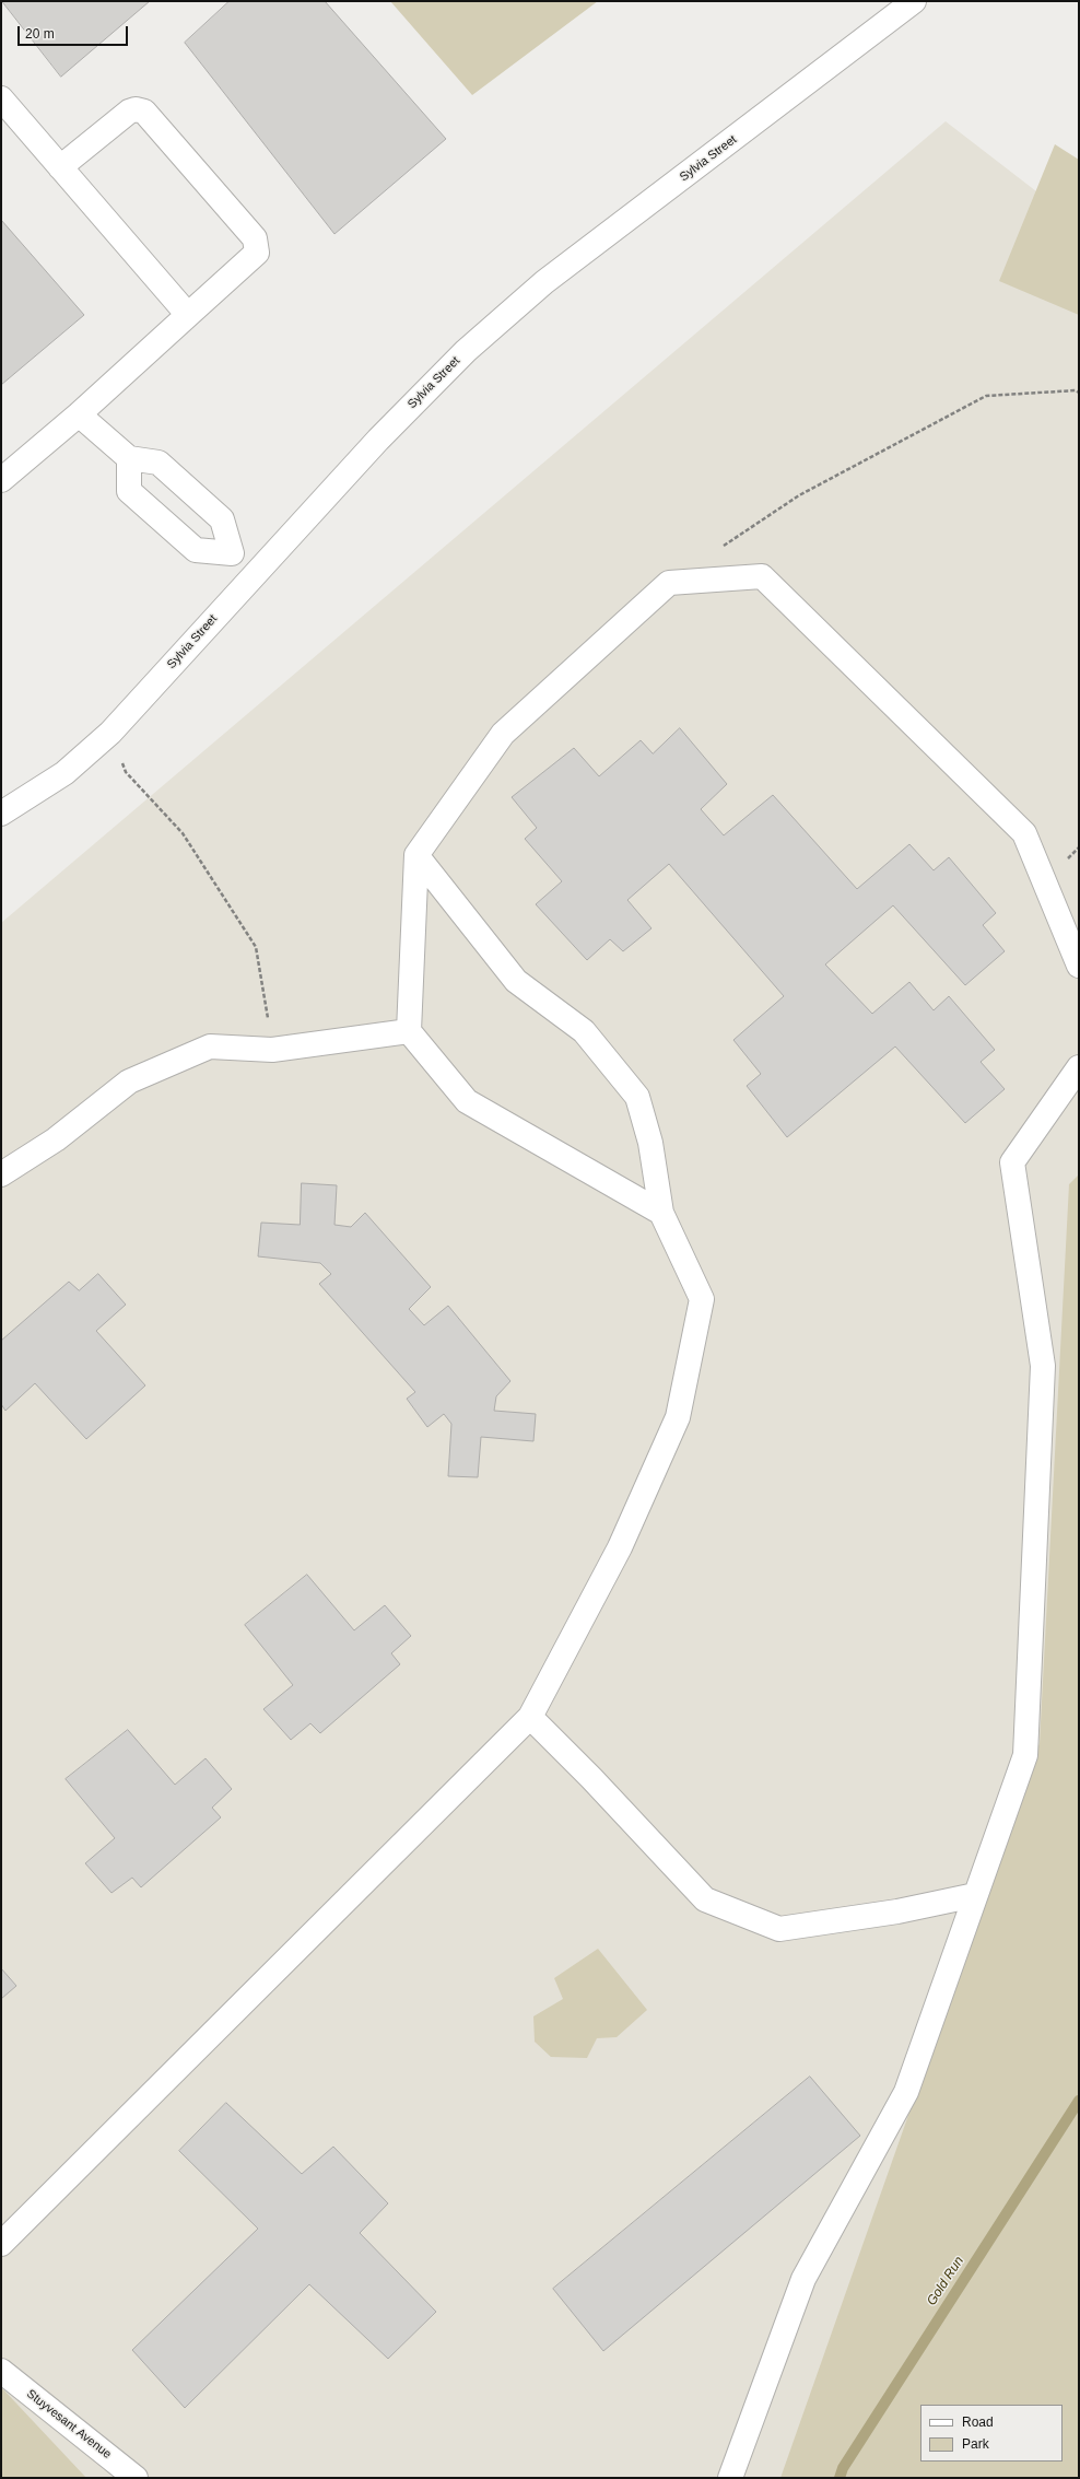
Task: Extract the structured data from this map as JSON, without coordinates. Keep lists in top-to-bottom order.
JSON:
{
  "streets": {
    "street": ["Sylvia Street", "Stuyvesant Avenue"]
  },
  "water": ["Gold Run"],
  "legend": ["Road", "Park"],
  "scale_bar": "20 m"
}
